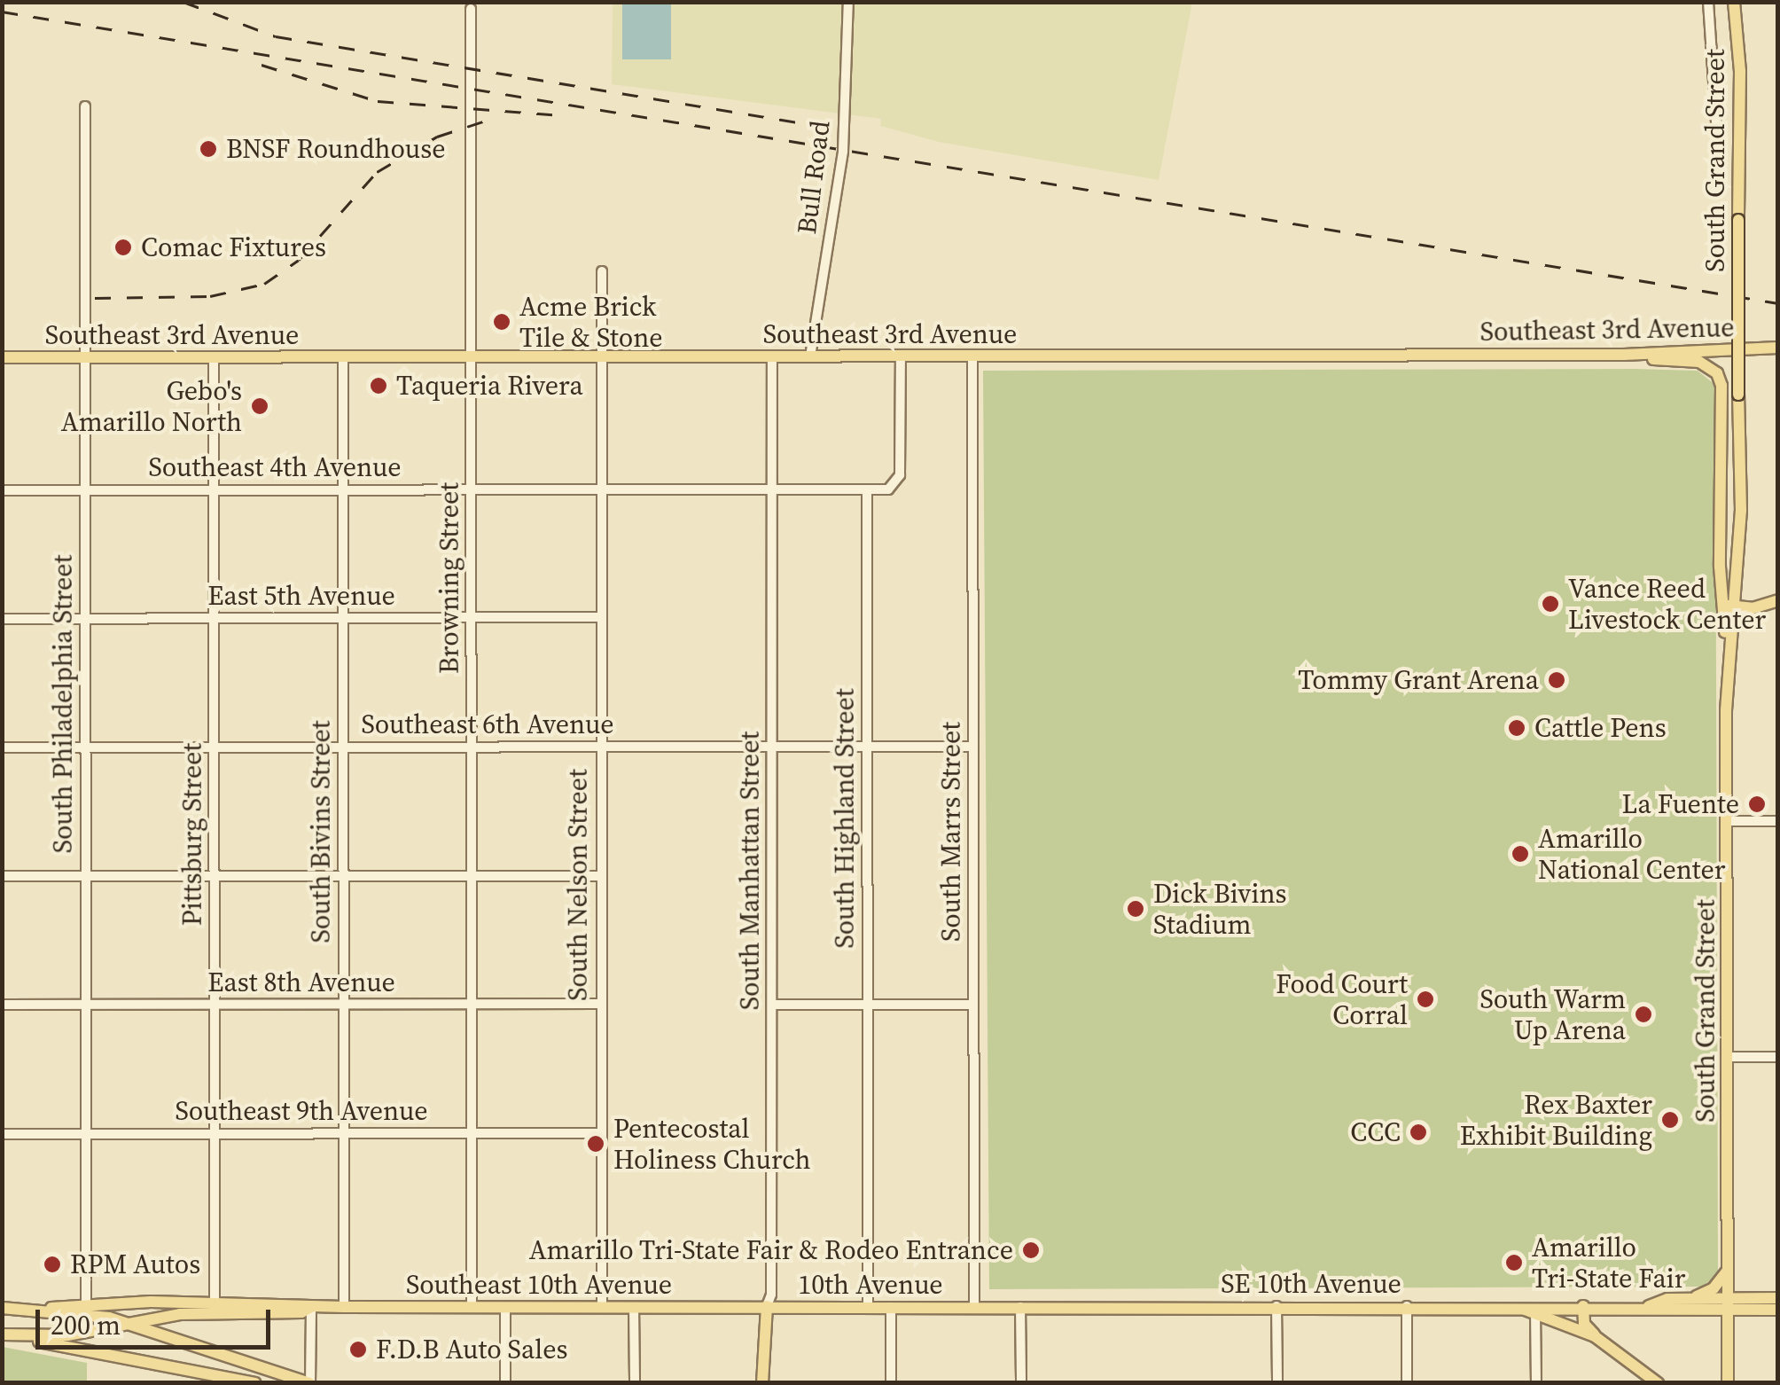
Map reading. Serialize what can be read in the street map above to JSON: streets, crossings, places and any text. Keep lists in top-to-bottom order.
{
  "streets": {
    "main road": [
      "South Grand Street",
      "Southeast 3rd Avenue",
      "South Manhattan Street",
      "SE 10th Avenue",
      "Southeast 10th Avenue",
      "10th Avenue"
    ],
    "street": [
      "Bull Road",
      "Southeast 4th Avenue",
      "Browning Street",
      "East 5th Avenue",
      "South Philadelphia Street",
      "Southeast 6th Avenue",
      "South Highland Street",
      "South Bivins Street",
      "South Marrs Street",
      "Pittsburg Street",
      "South Nelson Street",
      "East 8th Avenue",
      "Southeast 9th Avenue"
    ]
  },
  "crossings": [
    ["Bull Road", "Southeast 3rd Avenue"],
    ["Southeast 3rd Avenue", "Browning Street"],
    ["Southeast 3rd Avenue", "South Philadelphia Street"],
    ["Southeast 3rd Avenue", "South Bivins Street"],
    ["Southeast 3rd Avenue", "South Marrs Street"],
    ["Southeast 3rd Avenue", "Pittsburg Street"],
    ["Southeast 3rd Avenue", "South Manhattan Street"],
    ["Southeast 3rd Avenue", "South Nelson Street"],
    ["Southeast 4th Avenue", "Browning Street"],
    ["Southeast 4th Avenue", "South Philadelphia Street"],
    ["Southeast 4th Avenue", "South Highland Street"],
    ["Southeast 4th Avenue", "South Bivins Street"],
    ["Southeast 4th Avenue", "Pittsburg Street"],
    ["Southeast 4th Avenue", "South Manhattan Street"],
    ["Southeast 4th Avenue", "South Nelson Street"],
    ["Browning Street", "East 5th Avenue"],
    ["Browning Street", "Southeast 6th Avenue"],
    ["Browning Street", "East 8th Avenue"],
    ["Browning Street", "Southeast 9th Avenue"],
    ["Browning Street", "Southeast 10th Avenue"],
    ["East 5th Avenue", "South Philadelphia Street"],
    ["East 5th Avenue", "South Bivins Street"],
    ["East 5th Avenue", "Pittsburg Street"],
    ["East 5th Avenue", "South Nelson Street"],
    ["South Philadelphia Street", "Southeast 6th Avenue"],
    ["South Philadelphia Street", "East 8th Avenue"],
    ["South Philadelphia Street", "Southeast 9th Avenue"],
    ["Southeast 6th Avenue", "South Highland Street"],
    ["Southeast 6th Avenue", "South Bivins Street"],
    ["Southeast 6th Avenue", "South Marrs Street"],
    ["Southeast 6th Avenue", "Pittsburg Street"],
    ["Southeast 6th Avenue", "South Manhattan Street"],
    ["Southeast 6th Avenue", "South Nelson Street"],
    ["South Highland Street", "10th Avenue"],
    ["South Bivins Street", "East 8th Avenue"],
    ["South Bivins Street", "Southeast 9th Avenue"],
    ["South Bivins Street", "Southeast 10th Avenue"],
    ["South Marrs Street", "SE 10th Avenue"],
    ["South Marrs Street", "10th Avenue"],
    ["Pittsburg Street", "East 8th Avenue"],
    ["Pittsburg Street", "Southeast 9th Avenue"],
    ["South Manhattan Street", "Southeast 10th Avenue"],
    ["South Manhattan Street", "10th Avenue"],
    ["South Nelson Street", "East 8th Avenue"],
    ["South Nelson Street", "Southeast 9th Avenue"],
    ["South Nelson Street", "Southeast 10th Avenue"],
    ["SE 10th Avenue", "10th Avenue"],
    ["Southeast 10th Avenue", "10th Avenue"]
  ],
  "places": [
    "BNSF Roundhouse",
    "Comac Fixtures",
    "Acme Brick Tile & Stone",
    "Taqueria Rivera",
    "Gebo's Amarillo North",
    "Vance Reed Livestock Center",
    "Tommy Grant Arena",
    "Cattle Pens",
    "La Fuente",
    "Amarillo National Center",
    "Dick Bivins Stadium",
    "Food Court Corral",
    "South Warm Up Arena",
    "Rex Baxter Exhibit Building",
    "CCC",
    "Pentecostal Holiness Church",
    "Amarillo Tri-State Fair & Rodeo Entrance",
    "Amarillo Tri-State Fair",
    "RPM Autos",
    "F.D.B Auto Sales"
  ],
  "scale_bar": "200 m"
}
